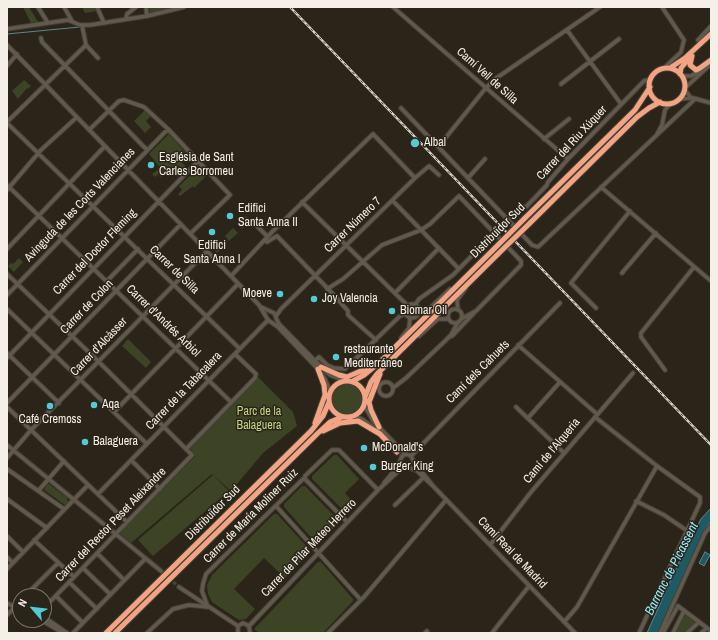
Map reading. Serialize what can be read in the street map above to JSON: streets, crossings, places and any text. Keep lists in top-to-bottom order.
{
  "streets": {
    "highway": ["Distribuïdor Sud"],
    "street": [
      "Camí Vell de Silla",
      "Carrer del Riu Xúquer",
      "Avinguda de les Corts Valencianes",
      "Carrer Número 7",
      "Carrer del Doctor Fleming",
      "Carrer de Silla",
      "Carrer de Colon",
      "Carrer d'Andrés Arbiol",
      "Carrer d'Alcàsser",
      "Camí dels Cahuets",
      "Carrer de la Tabacalera",
      "Camí de l'Alqueria",
      "Carrer de María Moliner Ruiz",
      "Carrer del Rector Peset Aleixandre",
      "Carrer de Pilar Mateo Herrero",
      "Camí Real de Madrid"
    ]
  },
  "crossings": [
    ["Camí Vell de Silla", "Carrer del Riu Xúquer"],
    ["Carrer del Riu Xúquer", "Distribuïdor Sud"],
    ["Avinguda de les Corts Valencianes", "Carrer de Silla"],
    ["Avinguda de les Corts Valencianes", "Carrer d'Andrés Arbiol"],
    ["Carrer Número 7", "Carrer de la Tabacalera"],
    ["Carrer del Doctor Fleming", "Carrer de Silla"],
    ["Carrer del Doctor Fleming", "Carrer d'Andrés Arbiol"],
    ["Carrer de Silla", "Carrer de Colon"],
    ["Carrer de Silla", "Carrer d'Alcàsser"],
    ["Carrer de Silla", "Carrer de la Tabacalera"],
    ["Carrer de Colon", "Carrer d'Andrés Arbiol"],
    ["Carrer d'Andrés Arbiol", "Carrer d'Alcàsser"],
    ["Carrer d'Andrés Arbiol", "Carrer de la Tabacalera"],
    ["Camí dels Cahuets", "Camí Real de Madrid"],
    ["Camí de l'Alqueria", "Camí Real de Madrid"],
    ["Carrer de María Moliner Ruiz", "Carrer de Pilar Mateo Herrero"]
  ],
  "water": ["Barranc de Picassent"],
  "parks": ["Parc de la Balaguera"],
  "places": [
    "Albal",
    "Església de Sant Carles Borromeu",
    "Edifici Santa Anna II",
    "Edifici Santa Anna I",
    "Moeve",
    "Joy Valencia",
    "Biomar Oil",
    "restaurante Mediterráneo",
    "Aqa",
    "Café Cremoss",
    "Balaguera",
    "McDonald's",
    "Burger King"
  ],
  "north": "top left"
}
